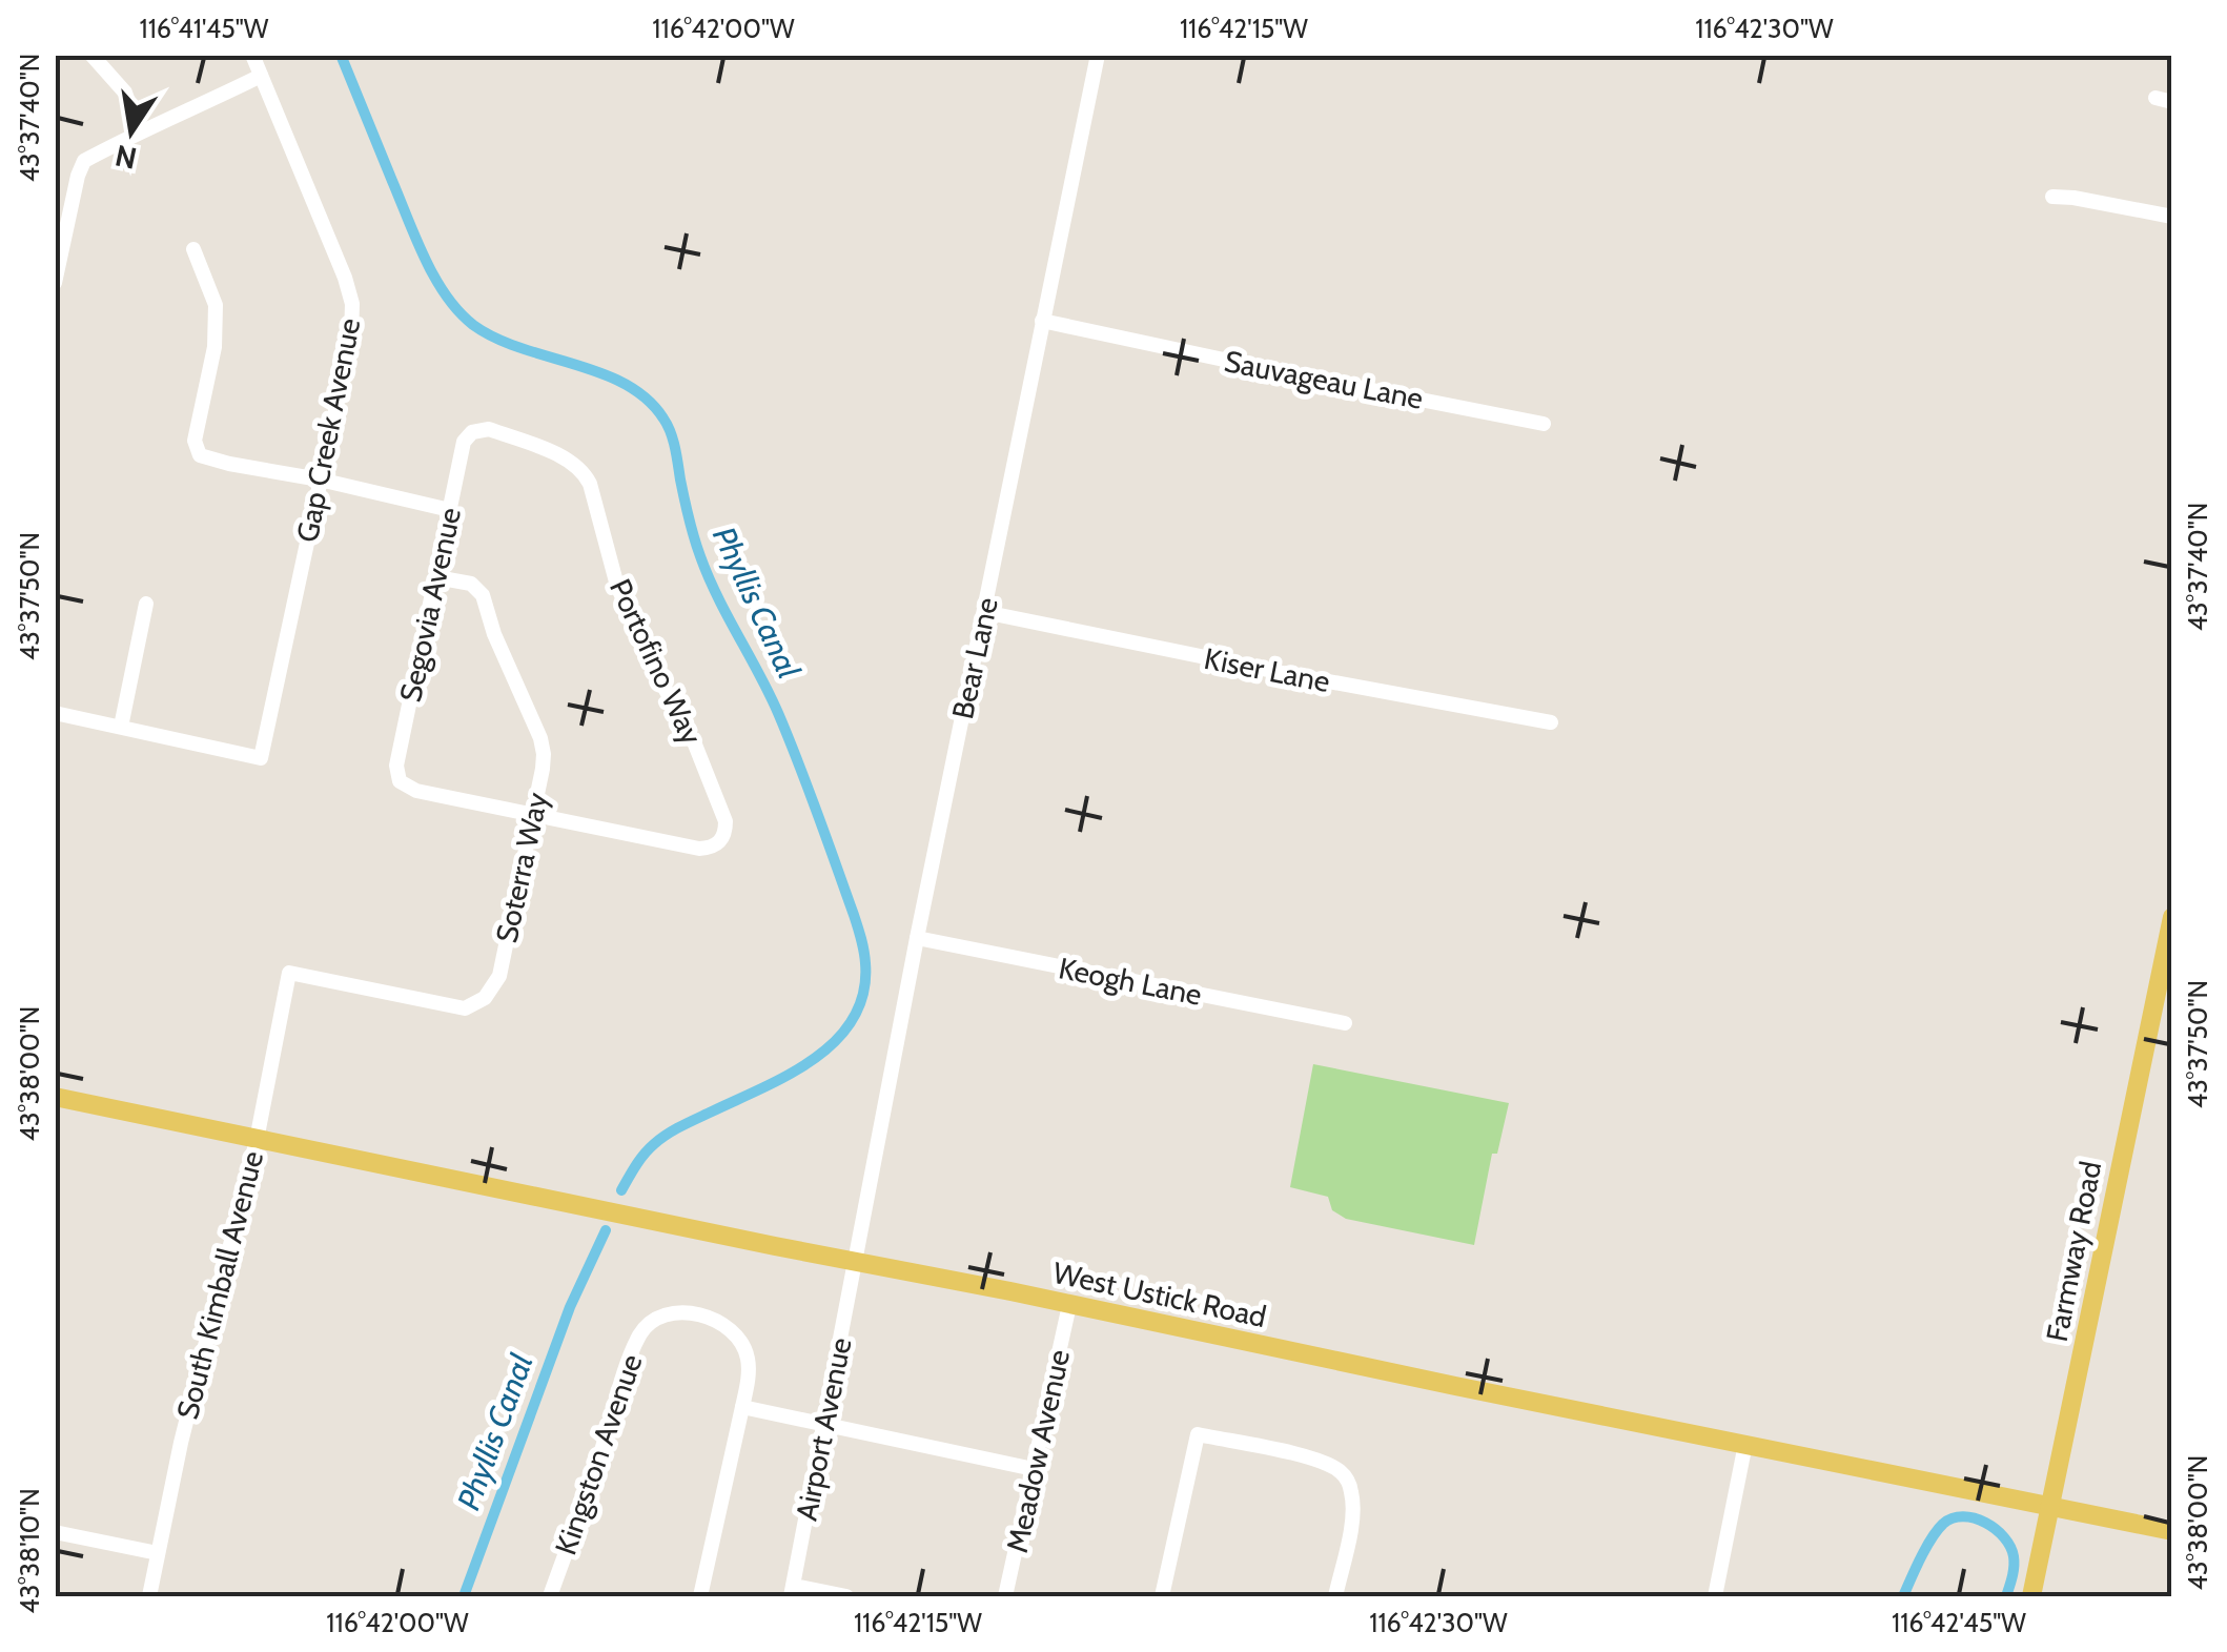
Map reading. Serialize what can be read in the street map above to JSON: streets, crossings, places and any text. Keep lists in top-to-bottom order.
{
  "streets": {
    "main road": ["Farmway Road", "West Ustick Road"],
    "street": [
      "Sauvageau Lane",
      "Gap Creek Avenue",
      "Segovia Avenue",
      "Bear Lane",
      "Portofino Way",
      "Kiser Lane",
      "Soterra Way",
      "Keogh Lane",
      "South Kimball Avenue",
      "Airport Avenue",
      "Meadow Avenue",
      "Kingston Avenue"
    ]
  },
  "crossings": [
    ["Sauvageau Lane", "Bear Lane"],
    ["Segovia Avenue", "Portofino Way"],
    ["Segovia Avenue", "Soterra Way"],
    ["Bear Lane", "Kiser Lane"],
    ["Bear Lane", "Keogh Lane"],
    ["Bear Lane", "West Ustick Road"],
    ["Bear Lane", "Airport Avenue"],
    ["Portofino Way", "Soterra Way"],
    ["Soterra Way", "South Kimball Avenue"],
    ["Farmway Road", "West Ustick Road"],
    ["South Kimball Avenue", "West Ustick Road"],
    ["West Ustick Road", "Airport Avenue"],
    ["West Ustick Road", "Meadow Avenue"]
  ],
  "water": ["Phyllis Canal"],
  "north": "bottom",
  "coordinates": [
    "116°41'45\"W",
    "116°42'00\"W",
    "116°42'15\"W",
    "116°42'30\"W",
    "43°37'40\"N",
    "43°37'50\"N",
    "43°38'00\"N",
    "43°38'10\"N",
    "116°42'45\"W"
  ]
}
